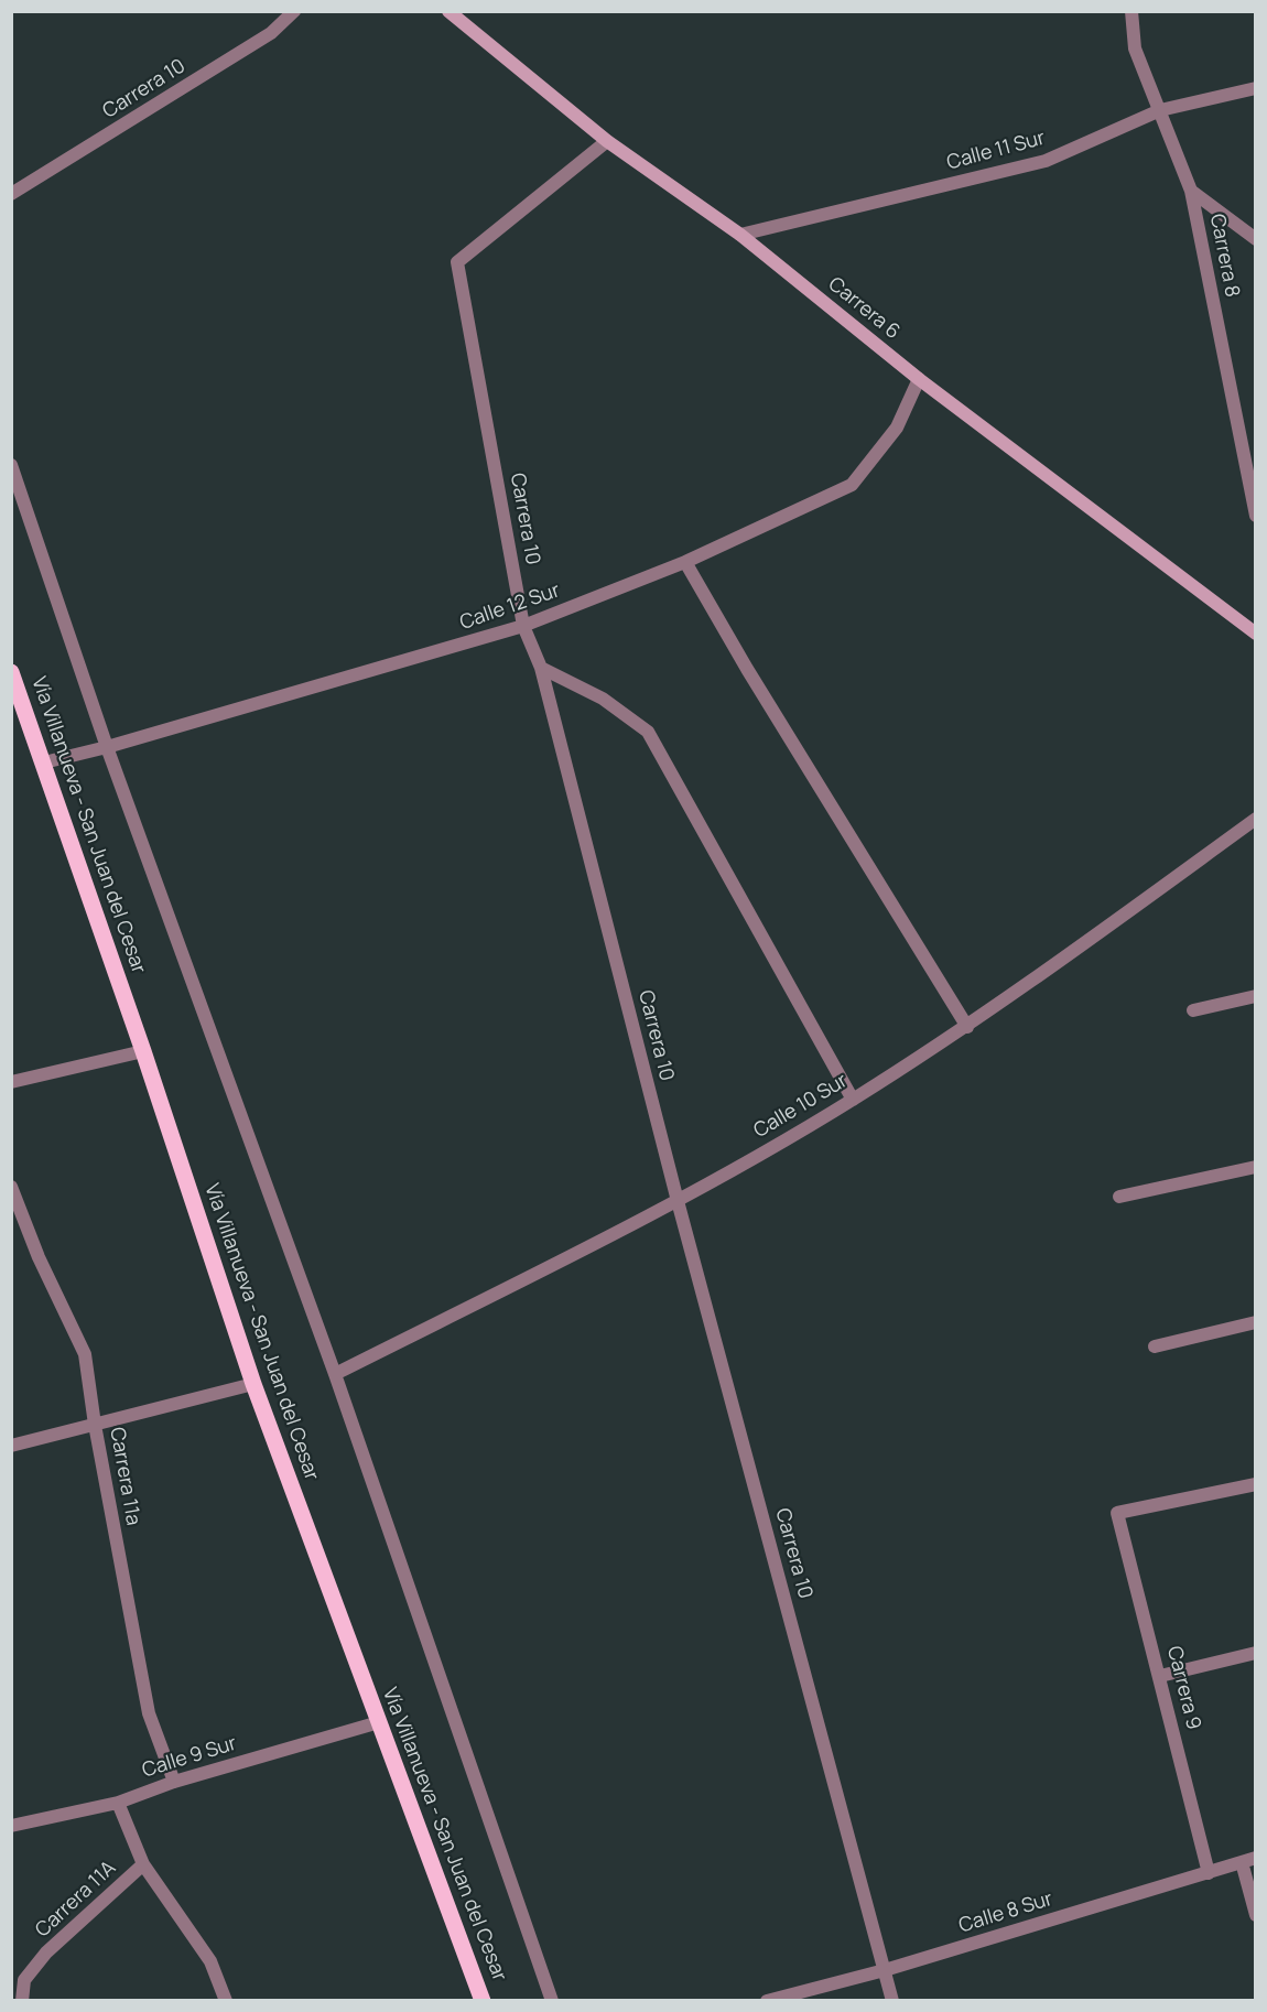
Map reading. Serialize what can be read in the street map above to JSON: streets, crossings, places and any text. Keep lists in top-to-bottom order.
{
  "streets": {
    "main road": ["Vía Villanueva - San Juan del Cesar"],
    "street": [
      "Carrera 10",
      "Calle 11 Sur",
      "Carrera 8",
      "Carrera 6",
      "Calle 12 Sur",
      "Calle 10 Sur",
      "Carrera 11a",
      "Carrera 9",
      "Calle 9 Sur",
      "Carrera 11A",
      "Calle 8 Sur"
    ]
  },
  "crossings": [
    ["Carrera 10", "Carrera 6"],
    ["Carrera 10", "Calle 12 Sur"],
    ["Carrera 10", "Calle 10 Sur"],
    ["Carrera 10", "Calle 8 Sur"],
    ["Calle 11 Sur", "Carrera 8"],
    ["Calle 11 Sur", "Carrera 6"],
    ["Carrera 6", "Calle 12 Sur"],
    ["Calle 12 Sur", "Vía Villanueva - San Juan del Cesar"],
    ["Vía Villanueva - San Juan del Cesar", "Calle 9 Sur"],
    ["Carrera 11a", "Calle 9 Sur"],
    ["Carrera 11a", "Carrera 11A"],
    ["Carrera 9", "Calle 8 Sur"]
  ]
}
